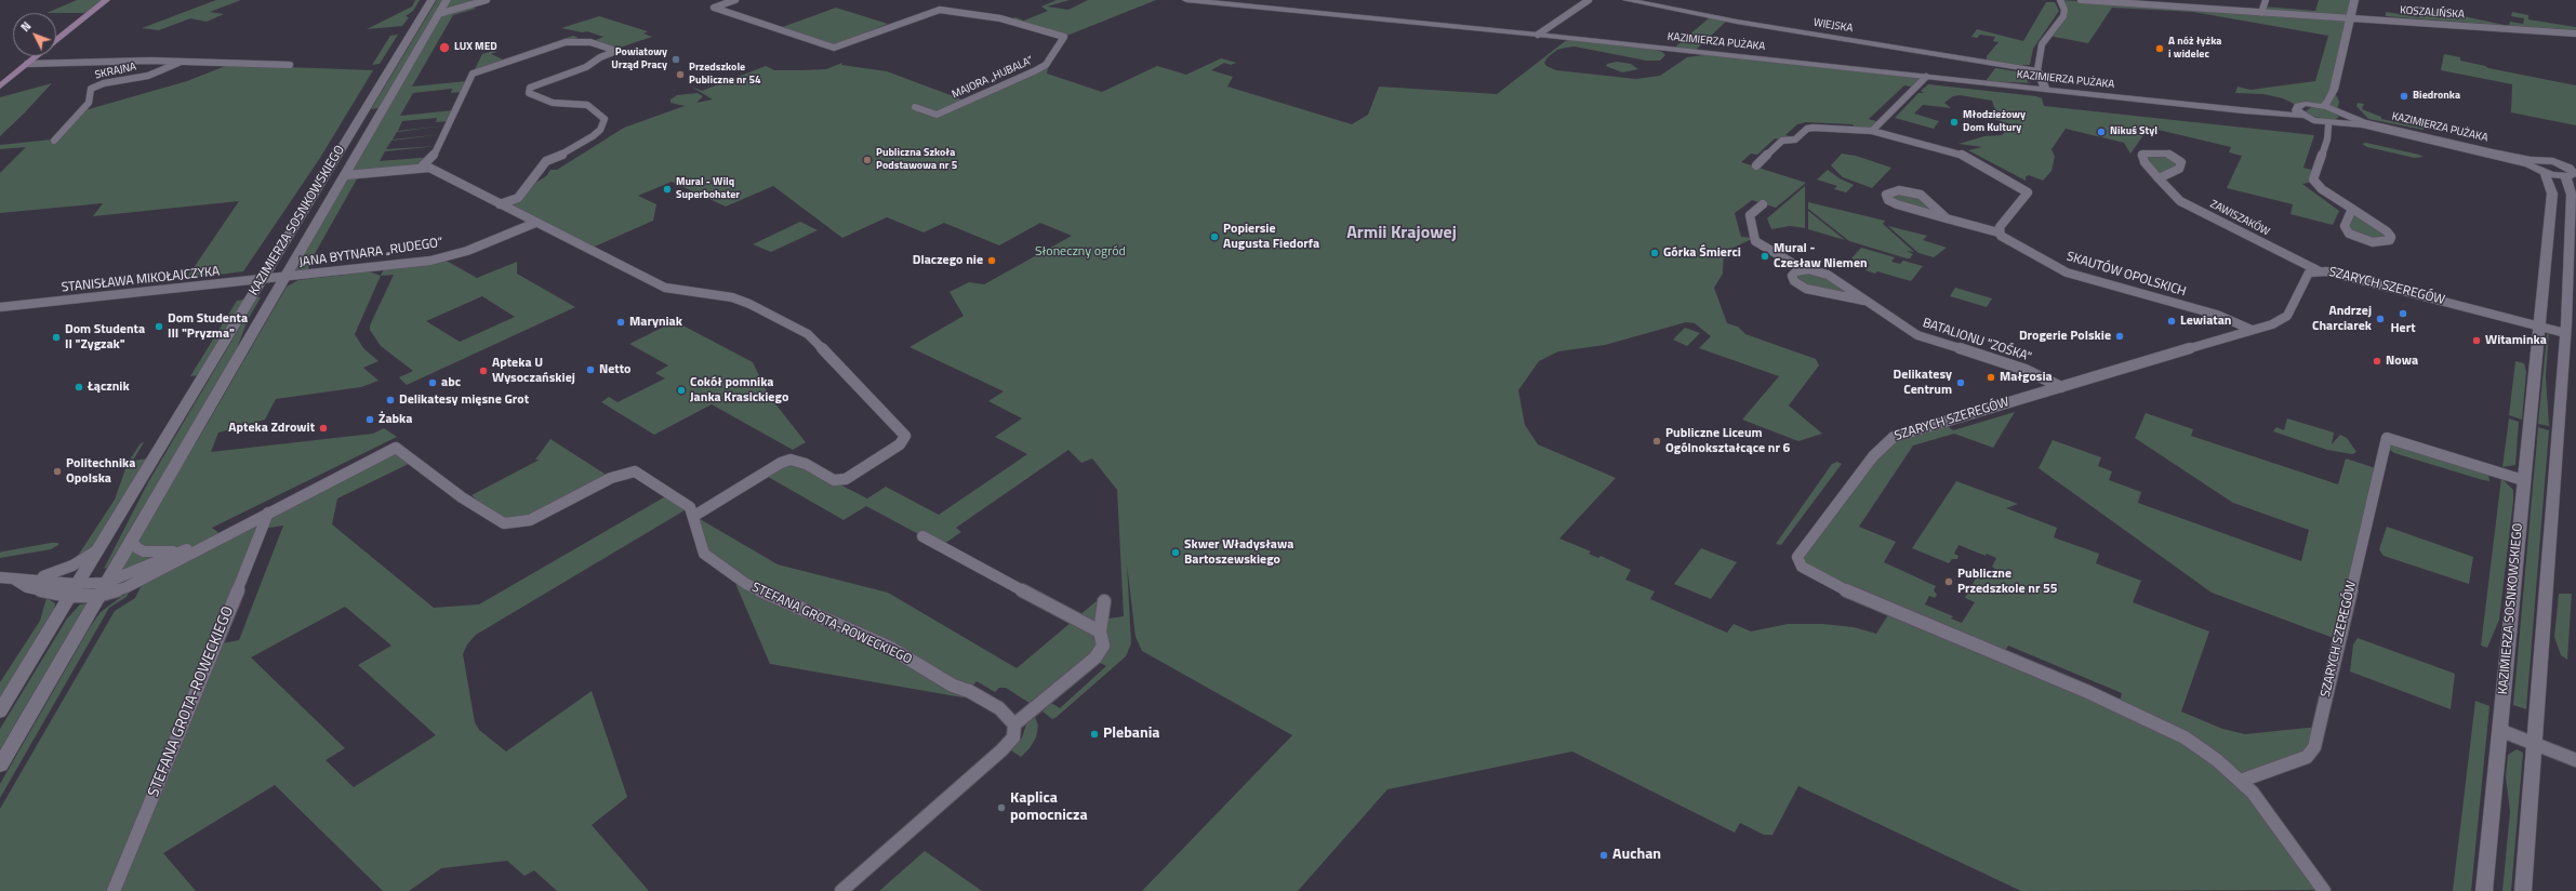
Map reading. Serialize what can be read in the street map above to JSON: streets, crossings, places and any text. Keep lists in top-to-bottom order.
{
  "streets": {
    "street": [
      "KOSZALIŃSKA",
      "WIEJSKA",
      "KAZIMIERZA PUŻAKA",
      "SKRAJNA",
      "MAJORA „HUBALA”",
      "ZAWISZAKÓW",
      "KAZIMIERZA SOSNKOWSKIEGO",
      "JANA BYTNARA „RUDEGO”",
      "SKAUTÓW OPOLSKICH",
      "STANISŁAWA MIKOŁAJCZYKA",
      "SZARYCH SZEREGÓW",
      "BATALIONU \"ZOŚKA\"",
      "STEFANA GROTA-ROWECKIEGO"
    ]
  },
  "crossings": [
    ["ZAWISZAKÓW", "SZARYCH SZEREGÓW"],
    ["KAZIMIERZA SOSNKOWSKIEGO", "JANA BYTNARA „RUDEGO”"],
    ["KAZIMIERZA SOSNKOWSKIEGO", "STANISŁAWA MIKOŁAJCZYKA"],
    ["KAZIMIERZA SOSNKOWSKIEGO", "SZARYCH SZEREGÓW"],
    ["JANA BYTNARA „RUDEGO”", "STANISŁAWA MIKOŁAJCZYKA"],
    ["SKAUTÓW OPOLSKICH", "SZARYCH SZEREGÓW"],
    ["SZARYCH SZEREGÓW", "BATALIONU \"ZOŚKA\""]
  ],
  "districts": ["Armii Krajowej"],
  "parks": ["Słoneczny ogród"],
  "places": [
    "LUX MED",
    "A nóż łyżka i widelec",
    "Powiatowy Urząd Pracy",
    "Przedszkole Publiczne nr 54",
    "Biedronka",
    "Młodzieżowy Dom Kultury",
    "Nikuś Styl",
    "Publiczna Szkoła Podstawowa nr 5",
    "Mural - Wilq Superbohater",
    "Popiersie Augusta Fiedorfa",
    "Górka Śmierci",
    "Mural - Czesław Niemen",
    "Dlaczego nie",
    "Hert",
    "Andrzej Charciarek",
    "Lewiatan",
    "Maryniak",
    "Dom Studenta III \"Pryzma\"",
    "Drogerie Polskie",
    "Dom Studenta II \"Zygzak\"",
    "Witaminka",
    "Nowa",
    "Netto",
    "Apteka U Wysoczańskiej",
    "Małgosia",
    "abc",
    "Delikatesy Centrum",
    "Łącznik",
    "Cokół pomnika Janka Krasickiego",
    "Delikatesy mięsne Grot",
    "Żabka",
    "Apteka Zdrowit",
    "Publiczne Liceum Ogólnokształcące nr 6",
    "Politechnika Opolska",
    "Skwer Władysława Bartoszewskiego",
    "Publiczne Przedszkole nr 55",
    "Plebania",
    "Kaplica pomocnicza",
    "Auchan"
  ],
  "north": "top left"
}
